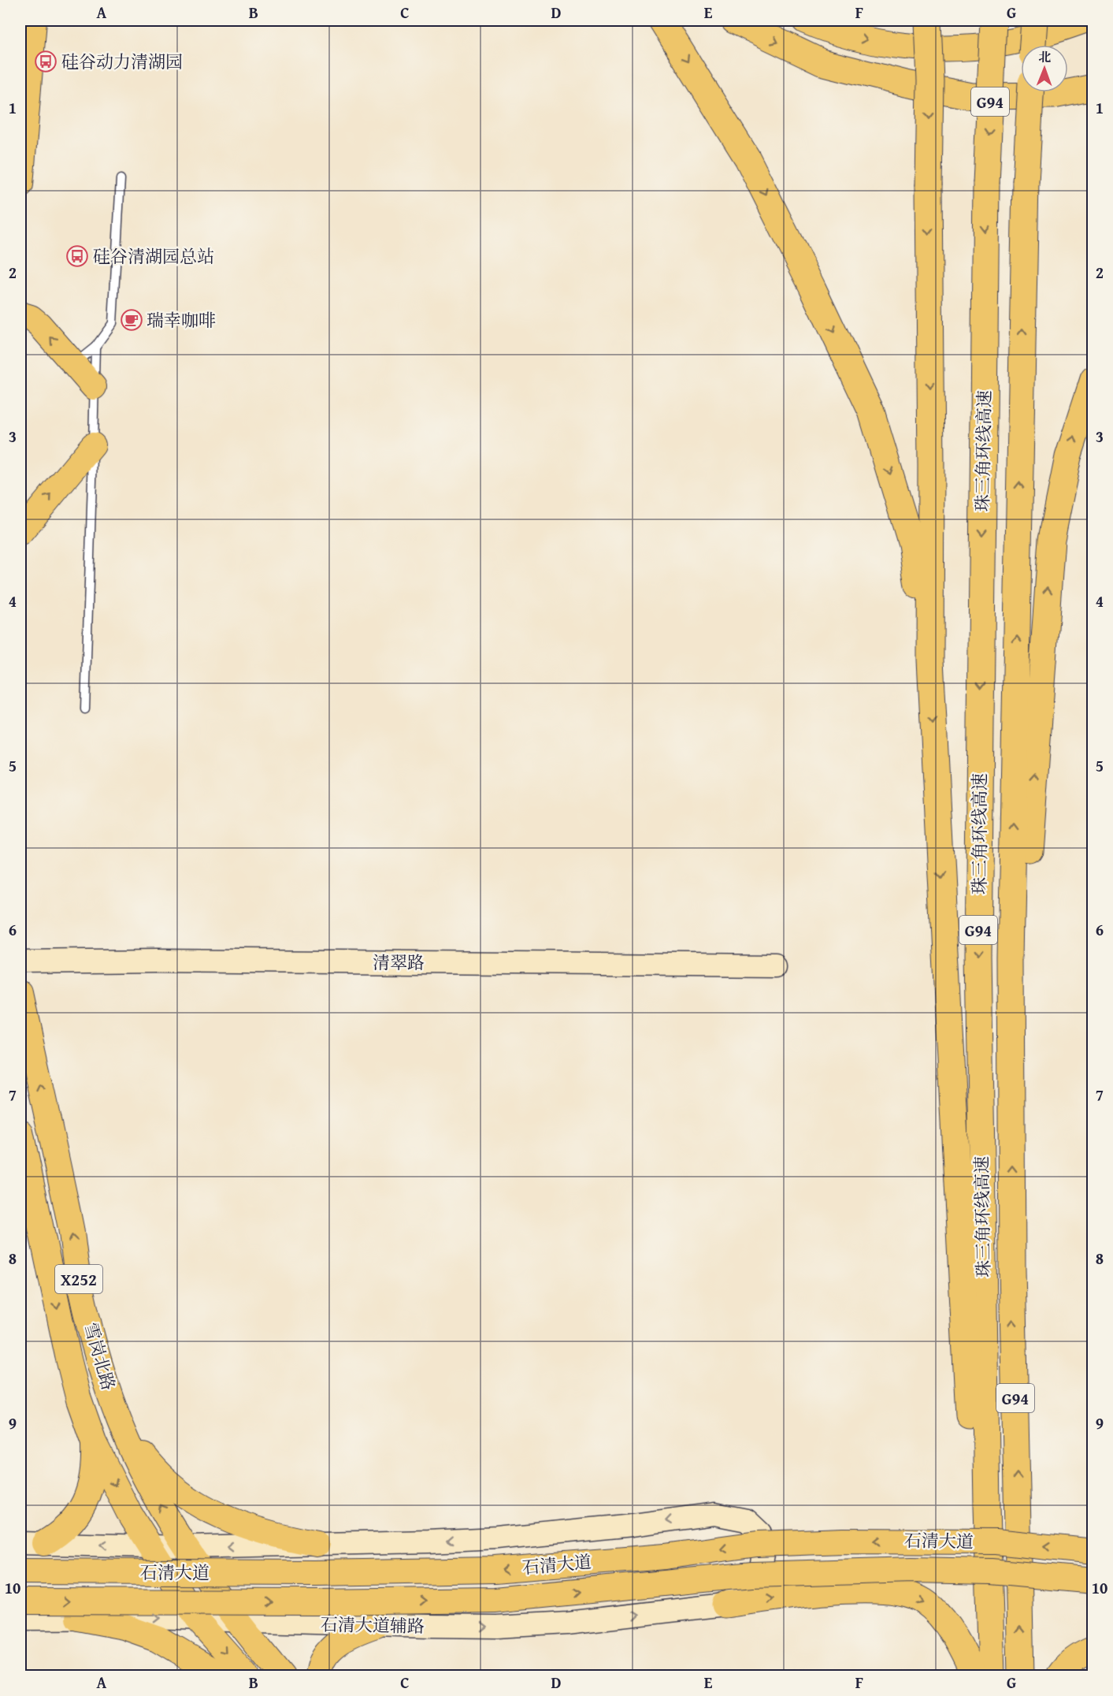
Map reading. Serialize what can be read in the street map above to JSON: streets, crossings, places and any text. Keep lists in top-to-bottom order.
{
  "streets": {
    "highway": ["G94", "珠三角环线高速"],
    "main road": [
      "清翠路",
      "X252",
      "雪岗北路",
      "石清大道",
      "石清大道辅路"
    ]
  },
  "crossings": [
    ["雪岗北路", "石清大道辅路"]
  ],
  "one_way": ["石清大道辅路"],
  "places": {
    "bus stop": ["硅谷动力清湖园", "硅谷清湖园总站"],
    "cafe": ["瑞幸咖啡"]
  },
  "north": "top",
  "grid": {
    "columns": [
      "A",
      "B",
      "C",
      "D",
      "E",
      "F",
      "G"
    ],
    "rows": [
      "1",
      "2",
      "3",
      "4",
      "5",
      "6",
      "7",
      "8",
      "9",
      "10"
    ]
  }
}
